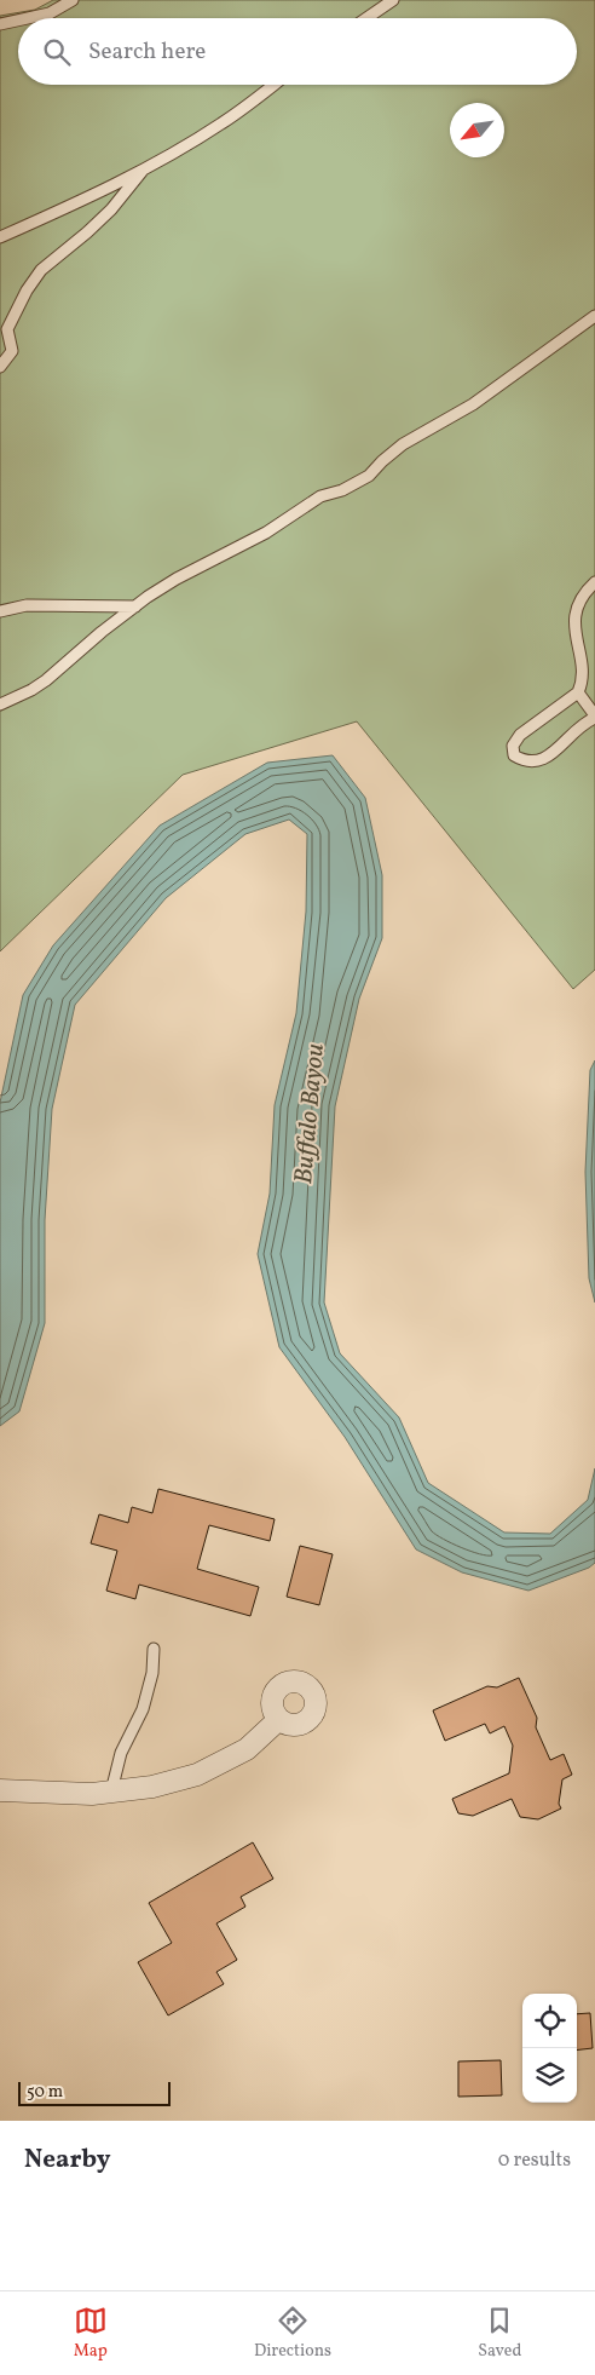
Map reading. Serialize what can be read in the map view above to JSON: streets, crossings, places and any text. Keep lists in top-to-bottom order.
{
  "water": ["Buffalo Bayou"],
  "scale_bar": "50 m",
  "north": "bottom left",
  "page": {
    "search": "Search here",
    "scale": "50 m",
    "heading": ["Nearby", "0 results"],
    "nav": ["Map", "Directions", "Saved"]
  }
}
